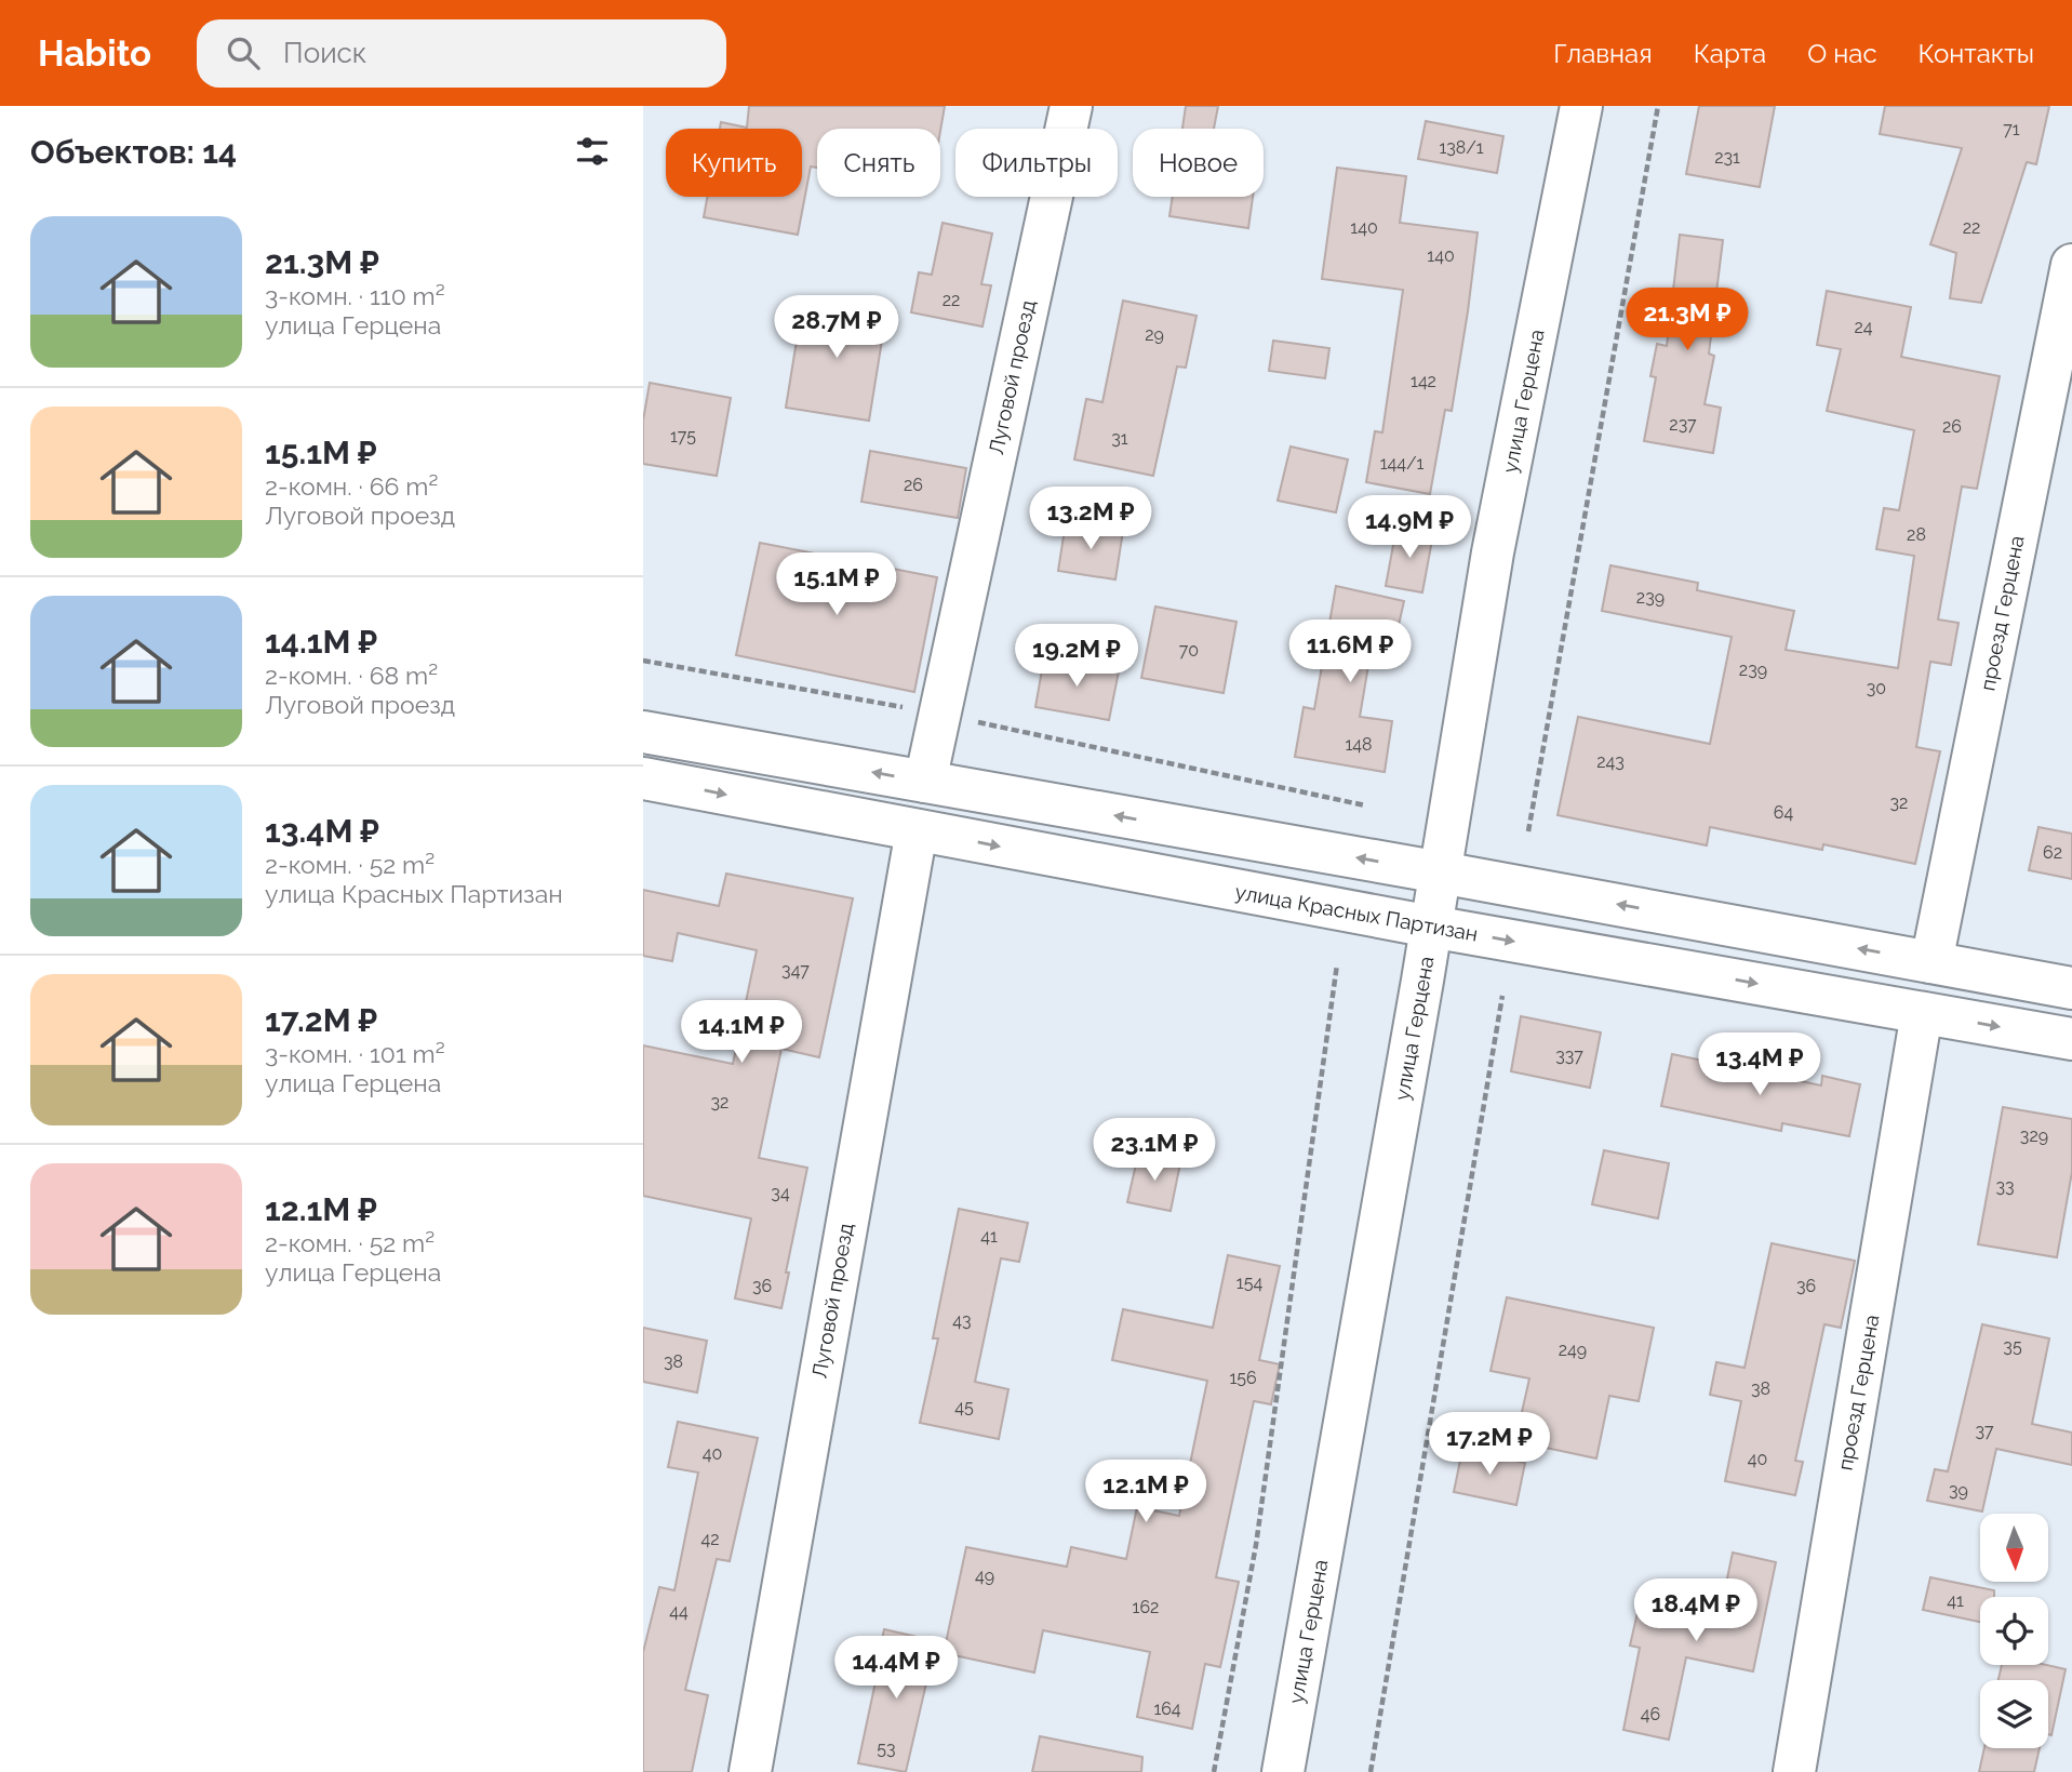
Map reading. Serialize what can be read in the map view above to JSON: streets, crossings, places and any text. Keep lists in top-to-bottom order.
{
  "streets": {
    "main road": [
      "Луговой проезд",
      "улица Герцена",
      "проезд Герцена",
      "улица Красных Партизан"
    ]
  },
  "crossings": [
    ["Луговой проезд", "улица Красных Партизан"],
    ["улица Герцена", "улица Красных Партизан"],
    ["проезд Герцена", "улица Красных Партизан"]
  ],
  "house_numbers": [
    "71",
    "138/1",
    "231",
    "140",
    "22",
    "140",
    "22",
    "24",
    "29",
    "142",
    "237",
    "26",
    "175",
    "31",
    "144/1",
    "26",
    "28",
    "239",
    "70",
    "239",
    "30",
    "148",
    "243",
    "32",
    "64",
    "62",
    "347",
    "337",
    "32",
    "329",
    "33",
    "34",
    "41",
    "154",
    "36",
    "36",
    "43",
    "35",
    "249",
    "38",
    "156",
    "38",
    "45",
    "37",
    "40",
    "40",
    "39",
    "42",
    "49",
    "41",
    "162",
    "44",
    "164",
    "46",
    "53"
  ],
  "north": "bottom",
  "page": {
    "header": "Habito",
    "search": "Поиск",
    "nav": [
      "Главная",
      "Карта",
      "О нас",
      "Контакты"
    ],
    "heading": "Объектов: 14",
    "chip": [
      "Купить",
      "Снять",
      "Фильтры",
      "Новое"
    ],
    "list": [
      {
        "name": "21.3M ₽",
        "note": "3-комн. · 110 m² · улица Герцена"
      },
      {
        "name": "15.1M ₽",
        "note": "2-комн. · 66 m² · Луговой проезд"
      },
      {
        "name": "14.1M ₽",
        "note": "2-комн. · 68 m² · Луговой проезд"
      },
      {
        "name": "13.4M ₽",
        "note": "2-комн. · 52 m² · улица Красных Партизан"
      },
      {
        "name": "17.2M ₽",
        "note": "3-комн. · 101 m² · улица Герцена"
      },
      {
        "name": "12.1M ₽",
        "note": "2-комн. · 52 m² · улица Герцена"
      }
    ],
    "price": [
      "21.3M ₽",
      "28.7M ₽",
      "13.2M ₽",
      "14.9M ₽",
      "15.1M ₽",
      "11.6M ₽",
      "19.2M ₽",
      "14.1M ₽",
      "13.4M ₽",
      "23.1M ₽",
      "17.2M ₽",
      "12.1M ₽",
      "18.4M ₽",
      "14.4M ₽"
    ]
  }
}
